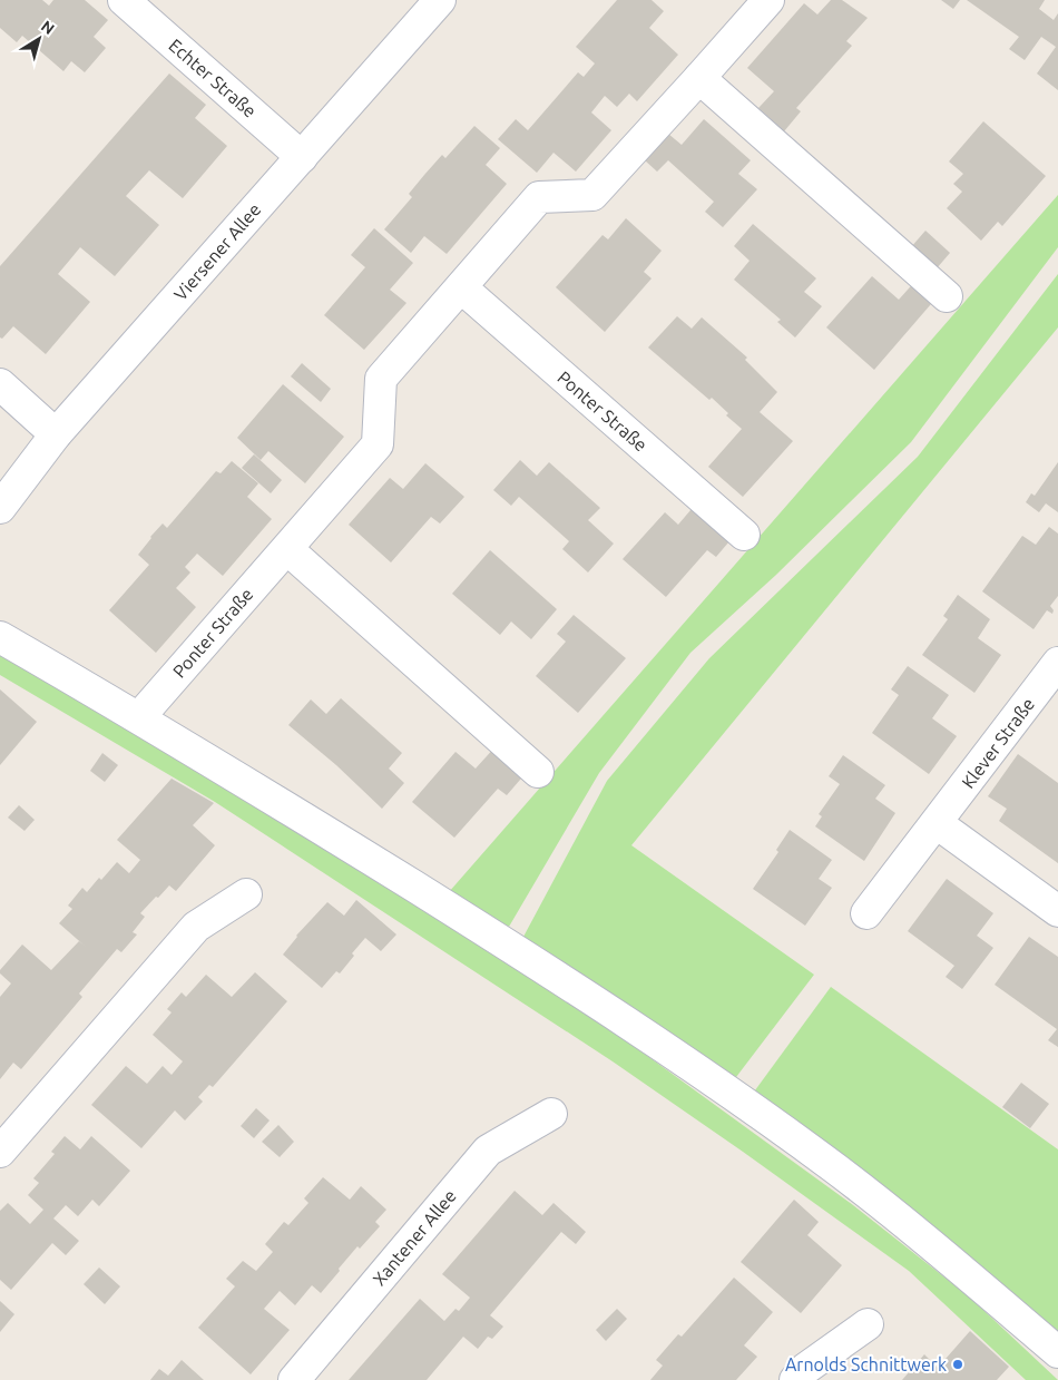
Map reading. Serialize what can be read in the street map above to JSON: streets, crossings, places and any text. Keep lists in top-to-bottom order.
{
  "streets": {
    "street": [
      "Echter Straße",
      "Viersener Allee",
      "Ponter Straße",
      "Klever Straße",
      "Xantener Allee"
    ]
  },
  "crossings": [
    ["Echter Straße", "Viersener Allee"]
  ],
  "places": ["Arnolds Schnittwerk"],
  "north": "top right"
}
